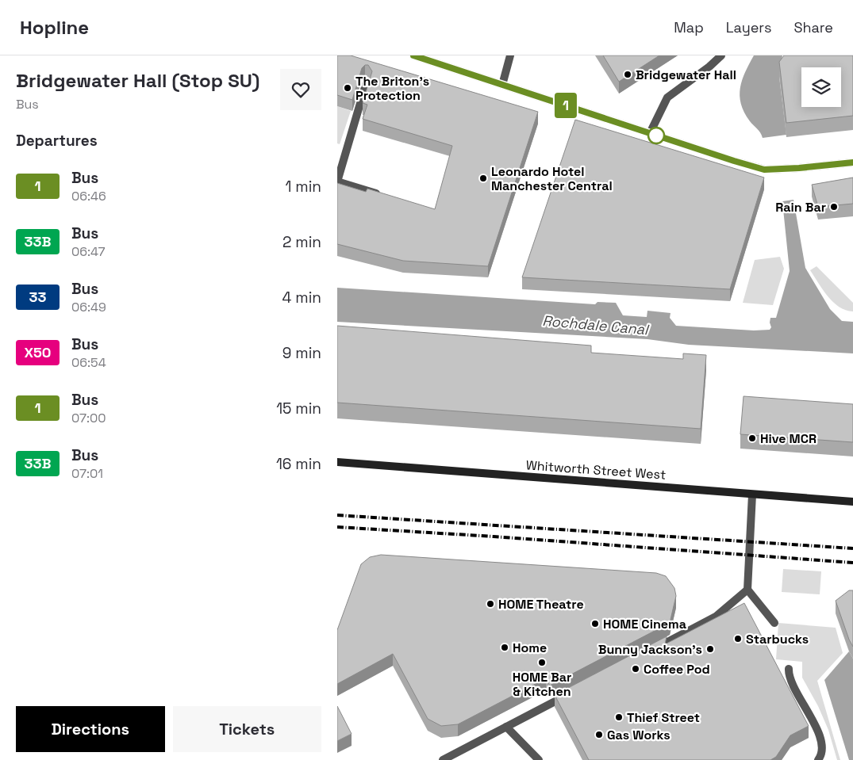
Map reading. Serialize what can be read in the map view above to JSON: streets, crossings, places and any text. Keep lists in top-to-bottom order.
{
  "streets": {
    "main road": ["Whitworth Street West"]
  },
  "water": ["Rochdale Canal"],
  "places": [
    "Bridgewater Hall",
    "The Briton's Protection",
    "Leonardo Hotel Manchester Central",
    "Rain Bar",
    "Hive MCR",
    "HOME Theatre",
    "HOME Cinema",
    "Starbucks",
    "Home",
    "Bunny Jackson's",
    "HOME Bar & Kitchen",
    "Coffee Pod",
    "Thief Street",
    "Gas Works"
  ],
  "lines": ["bus line 1"],
  "page": {
    "header": "Hopline",
    "nav": ["Map", "Layers", "Share"],
    "heading": [
      ["Bridgewater Hall (Stop SU)", "Bus"],
      "Departures"
    ],
    "on_map": "1",
    "list": [
      {
        "mark": "1",
        "name": "Bus",
        "note": "06:46",
        "value": "1 min"
      },
      {
        "mark": "33B",
        "name": "Bus",
        "note": "06:47",
        "value": "2 min"
      },
      {
        "mark": "33",
        "name": "Bus",
        "note": "06:49",
        "value": "4 min"
      },
      {
        "mark": "X50",
        "name": "Bus",
        "note": "06:54",
        "value": "9 min"
      },
      {
        "mark": "1",
        "name": "Bus",
        "note": "07:00",
        "value": "15 min"
      },
      {
        "mark": "33B",
        "name": "Bus",
        "note": "07:01",
        "value": "16 min"
      }
    ],
    "buttons": ["Directions", "Tickets"]
  }
}
